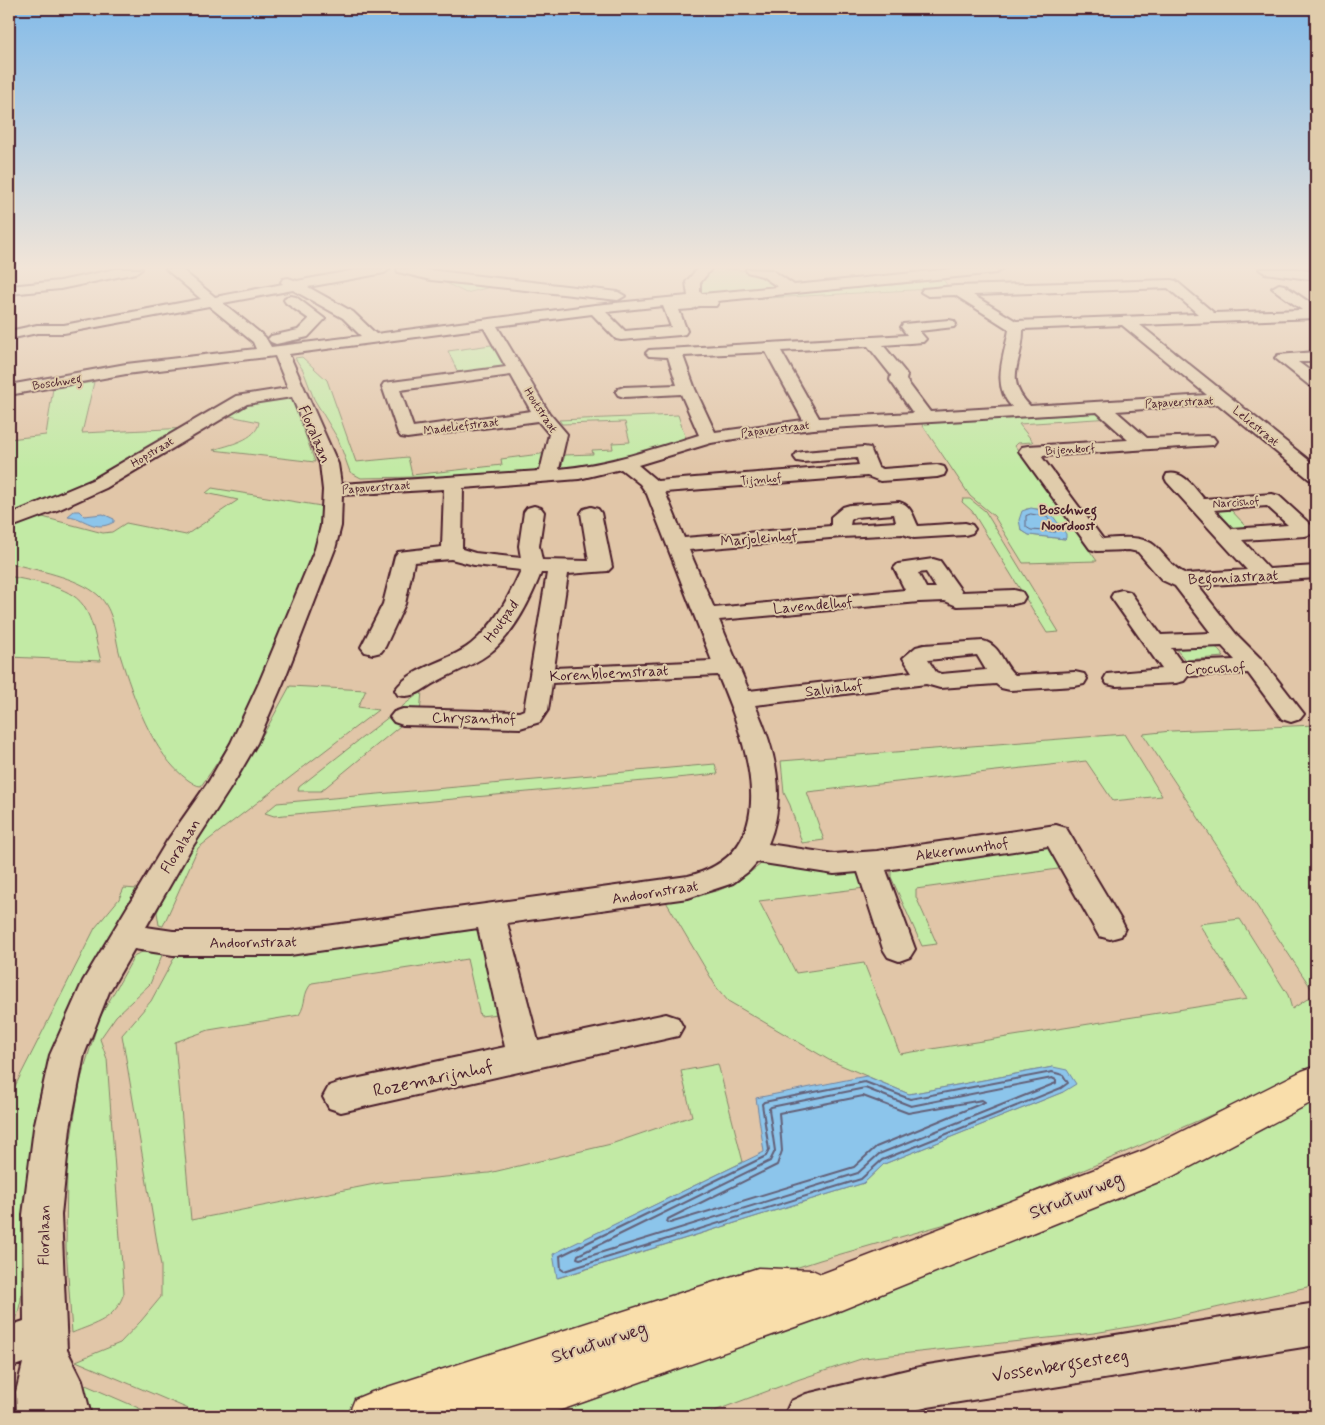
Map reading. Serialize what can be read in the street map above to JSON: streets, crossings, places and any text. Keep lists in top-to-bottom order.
{
  "streets": {
    "main road": ["Structuurweg"],
    "street": [
      "Boschweg",
      "Papaverstraat",
      "Houtstraat",
      "Madeliefstraat",
      "Leliestraat",
      "Floralaan",
      "Bijenkorf",
      "Hopstraat",
      "Tijmhof",
      "Narcishof",
      "Marjoleinhof",
      "Begoniastraat",
      "Lavendelhof",
      "Houtpad",
      "Crocushof",
      "Korenbloemstraat",
      "Salviahof",
      "Chrysanthof",
      "Akkermunthof",
      "Andoornstraat",
      "Rozemarijnhof",
      "Vossenbergsesteeg"
    ]
  },
  "crossings": [
    ["Boschweg", "Floralaan"],
    ["Papaverstraat", "Houtstraat"],
    ["Papaverstraat", "Leliestraat"],
    ["Papaverstraat", "Floralaan"],
    ["Papaverstraat", "Andoornstraat"],
    ["Houtstraat", "Madeliefstraat"],
    ["Floralaan", "Hopstraat"],
    ["Floralaan", "Andoornstraat"],
    ["Bijenkorf", "Begoniastraat"],
    ["Tijmhof", "Andoornstraat"],
    ["Narcishof", "Begoniastraat"],
    ["Marjoleinhof", "Andoornstraat"],
    ["Begoniastraat", "Crocushof"],
    ["Lavendelhof", "Andoornstraat"],
    ["Korenbloemstraat", "Chrysanthof"],
    ["Korenbloemstraat", "Andoornstraat"],
    ["Salviahof", "Andoornstraat"],
    ["Akkermunthof", "Andoornstraat"]
  ],
  "districts": ["Boschweg Noordoost"]
}
